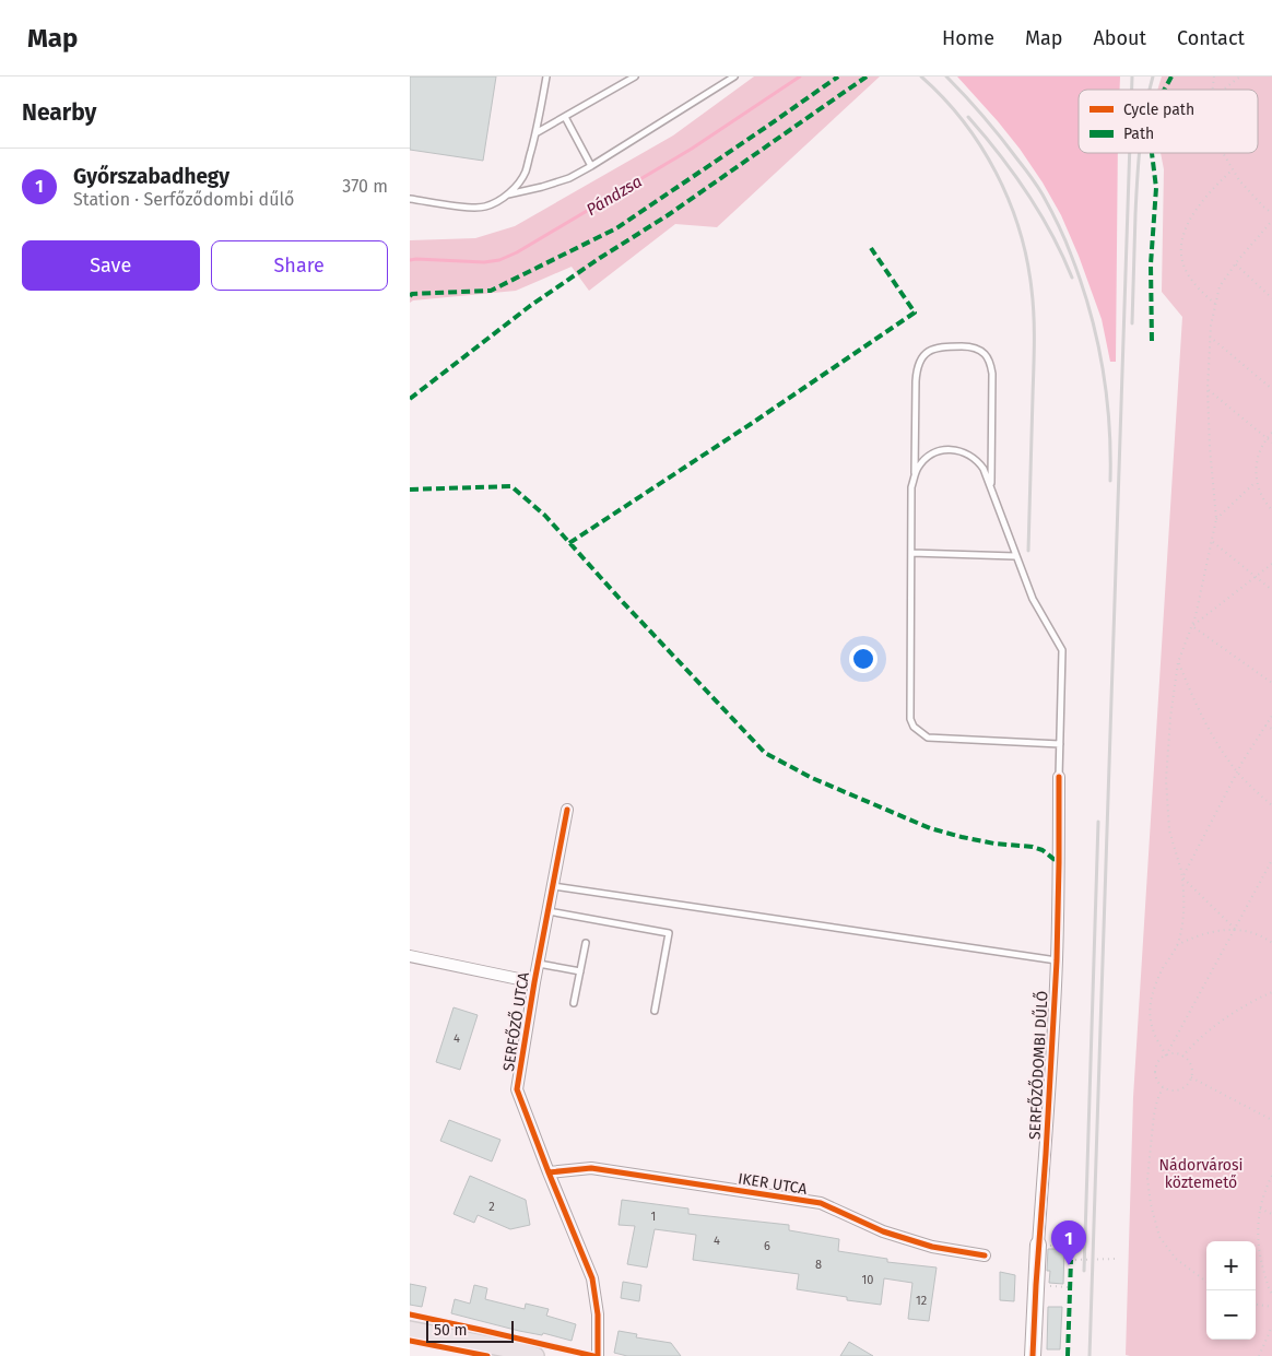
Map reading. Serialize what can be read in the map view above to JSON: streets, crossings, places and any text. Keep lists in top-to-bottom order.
{
  "streets": {
    "street": ["SERFŐZŐ UTCA", "SERFŐZŐDOMBI DŰLŐ", "IKER UTCA"]
  },
  "crossings": [
    ["SERFŐZŐ UTCA", "IKER UTCA"]
  ],
  "water": ["Pándzsa"],
  "parks": ["Nádorvárosi köztemető"],
  "house_numbers": [
    "4",
    "2",
    "1",
    "4",
    "6",
    "8",
    "10",
    "12"
  ],
  "legend": ["Cycle path", "Path"],
  "scale_bar": "50 m",
  "page": {
    "header": "Map",
    "nav": [
      "Home",
      "Map",
      "About",
      "Contact"
    ],
    "heading": "Nearby",
    "list": [
      {
        "mark": "1",
        "name": "Győrszabadhegy",
        "note": "Station · Serfőződombi dűlő",
        "value": "370 m"
      }
    ],
    "buttons": ["Save", "Share"],
    "pins": "1",
    "map_buttons": ["+", "−"],
    "scale": "50 m"
  }
}
